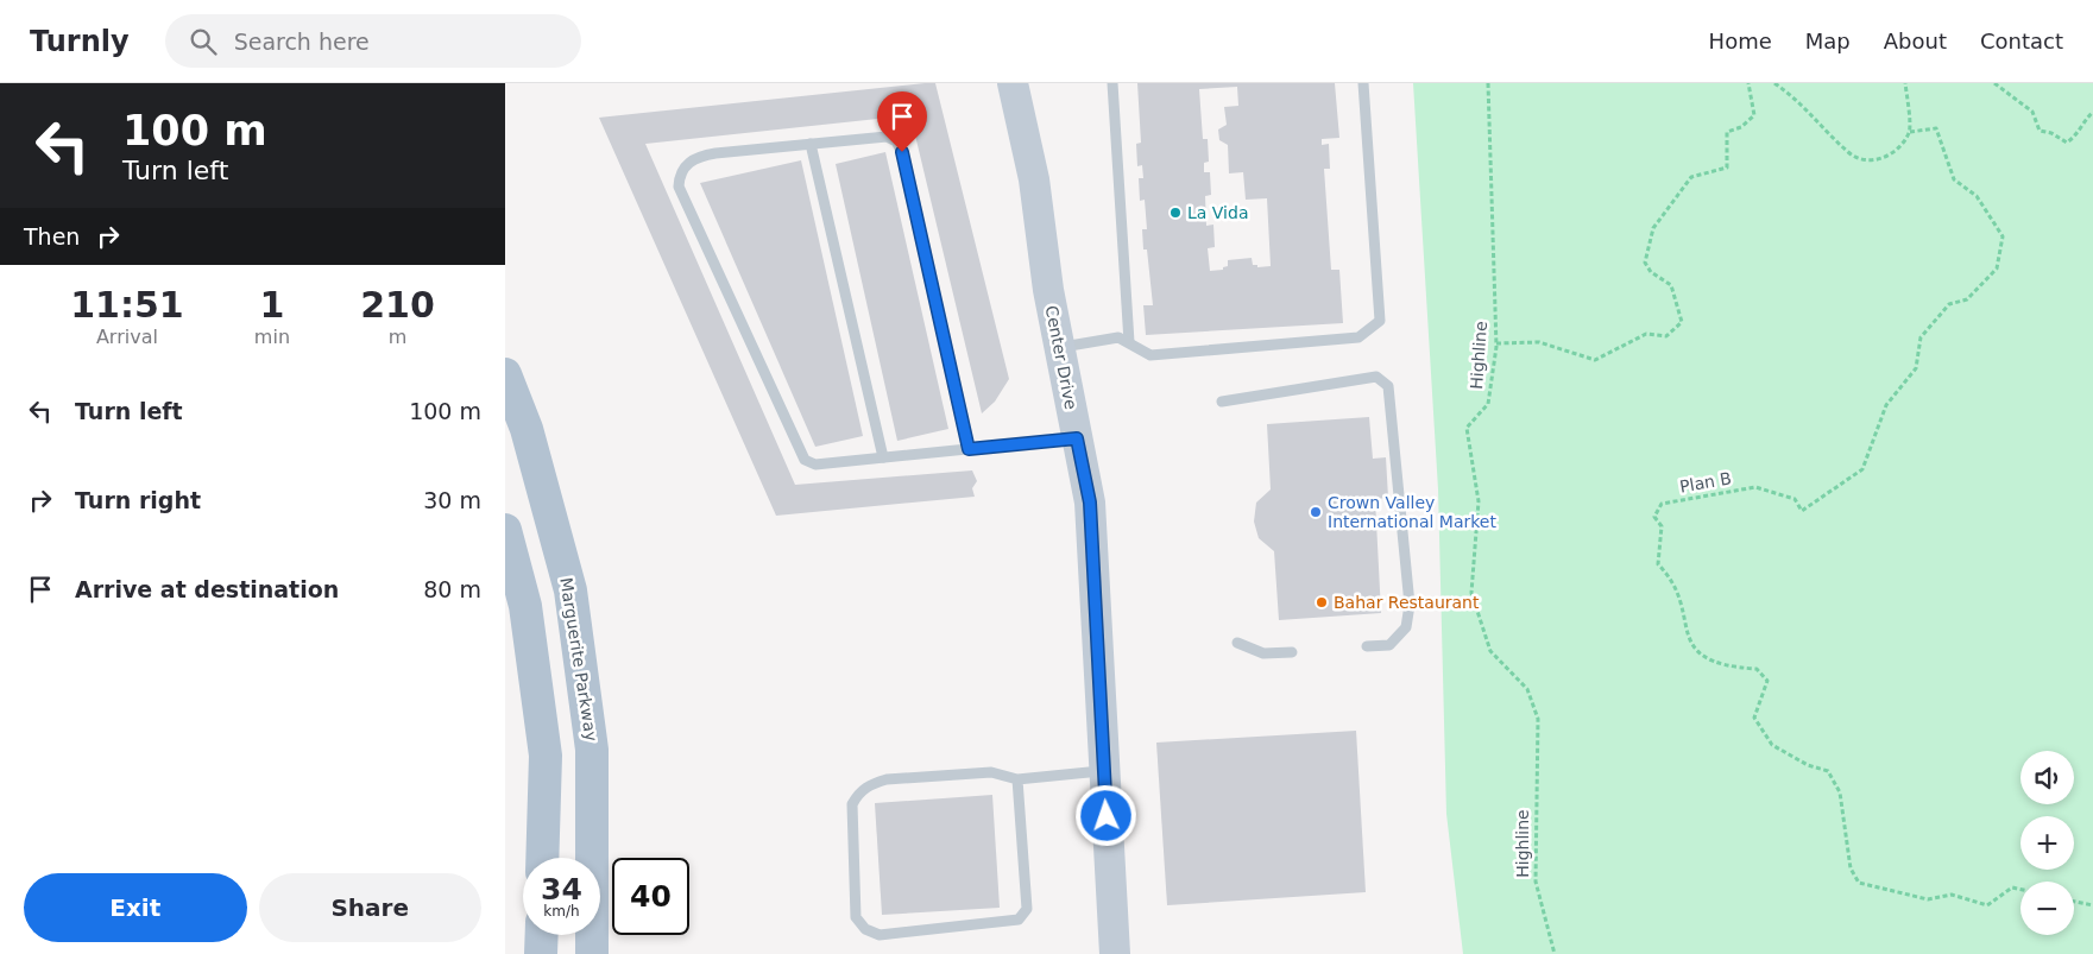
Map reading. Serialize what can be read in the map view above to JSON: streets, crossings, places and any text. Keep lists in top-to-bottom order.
{
  "streets": {
    "main road": ["Marguerite Parkway"],
    "street": ["Center Drive"],
    "path": ["Highline", "Plan B"]
  },
  "places": ["La Vida", "Crown Valley International Market", "Bahar Restaurant"],
  "page": {
    "header": "Turnly",
    "search": "Search here",
    "nav": [
      "Home",
      "Map",
      "About",
      "Contact"
    ],
    "turn": ["100 m", "Turn left"],
    "then": "Then",
    "eta": [
      "11:51",
      "Arrival",
      "1",
      "min",
      "210",
      "m"
    ],
    "list": [
      {
        "name": "Turn left",
        "value": "100 m"
      },
      {
        "name": "Turn right",
        "value": "30 m"
      },
      {
        "name": "Arrive at destination",
        "value": "80 m"
      }
    ],
    "map_buttons": ["+", "−"],
    "speed": "34 km/h",
    "limit": "40",
    "buttons": ["Exit", "Share"]
  }
}
